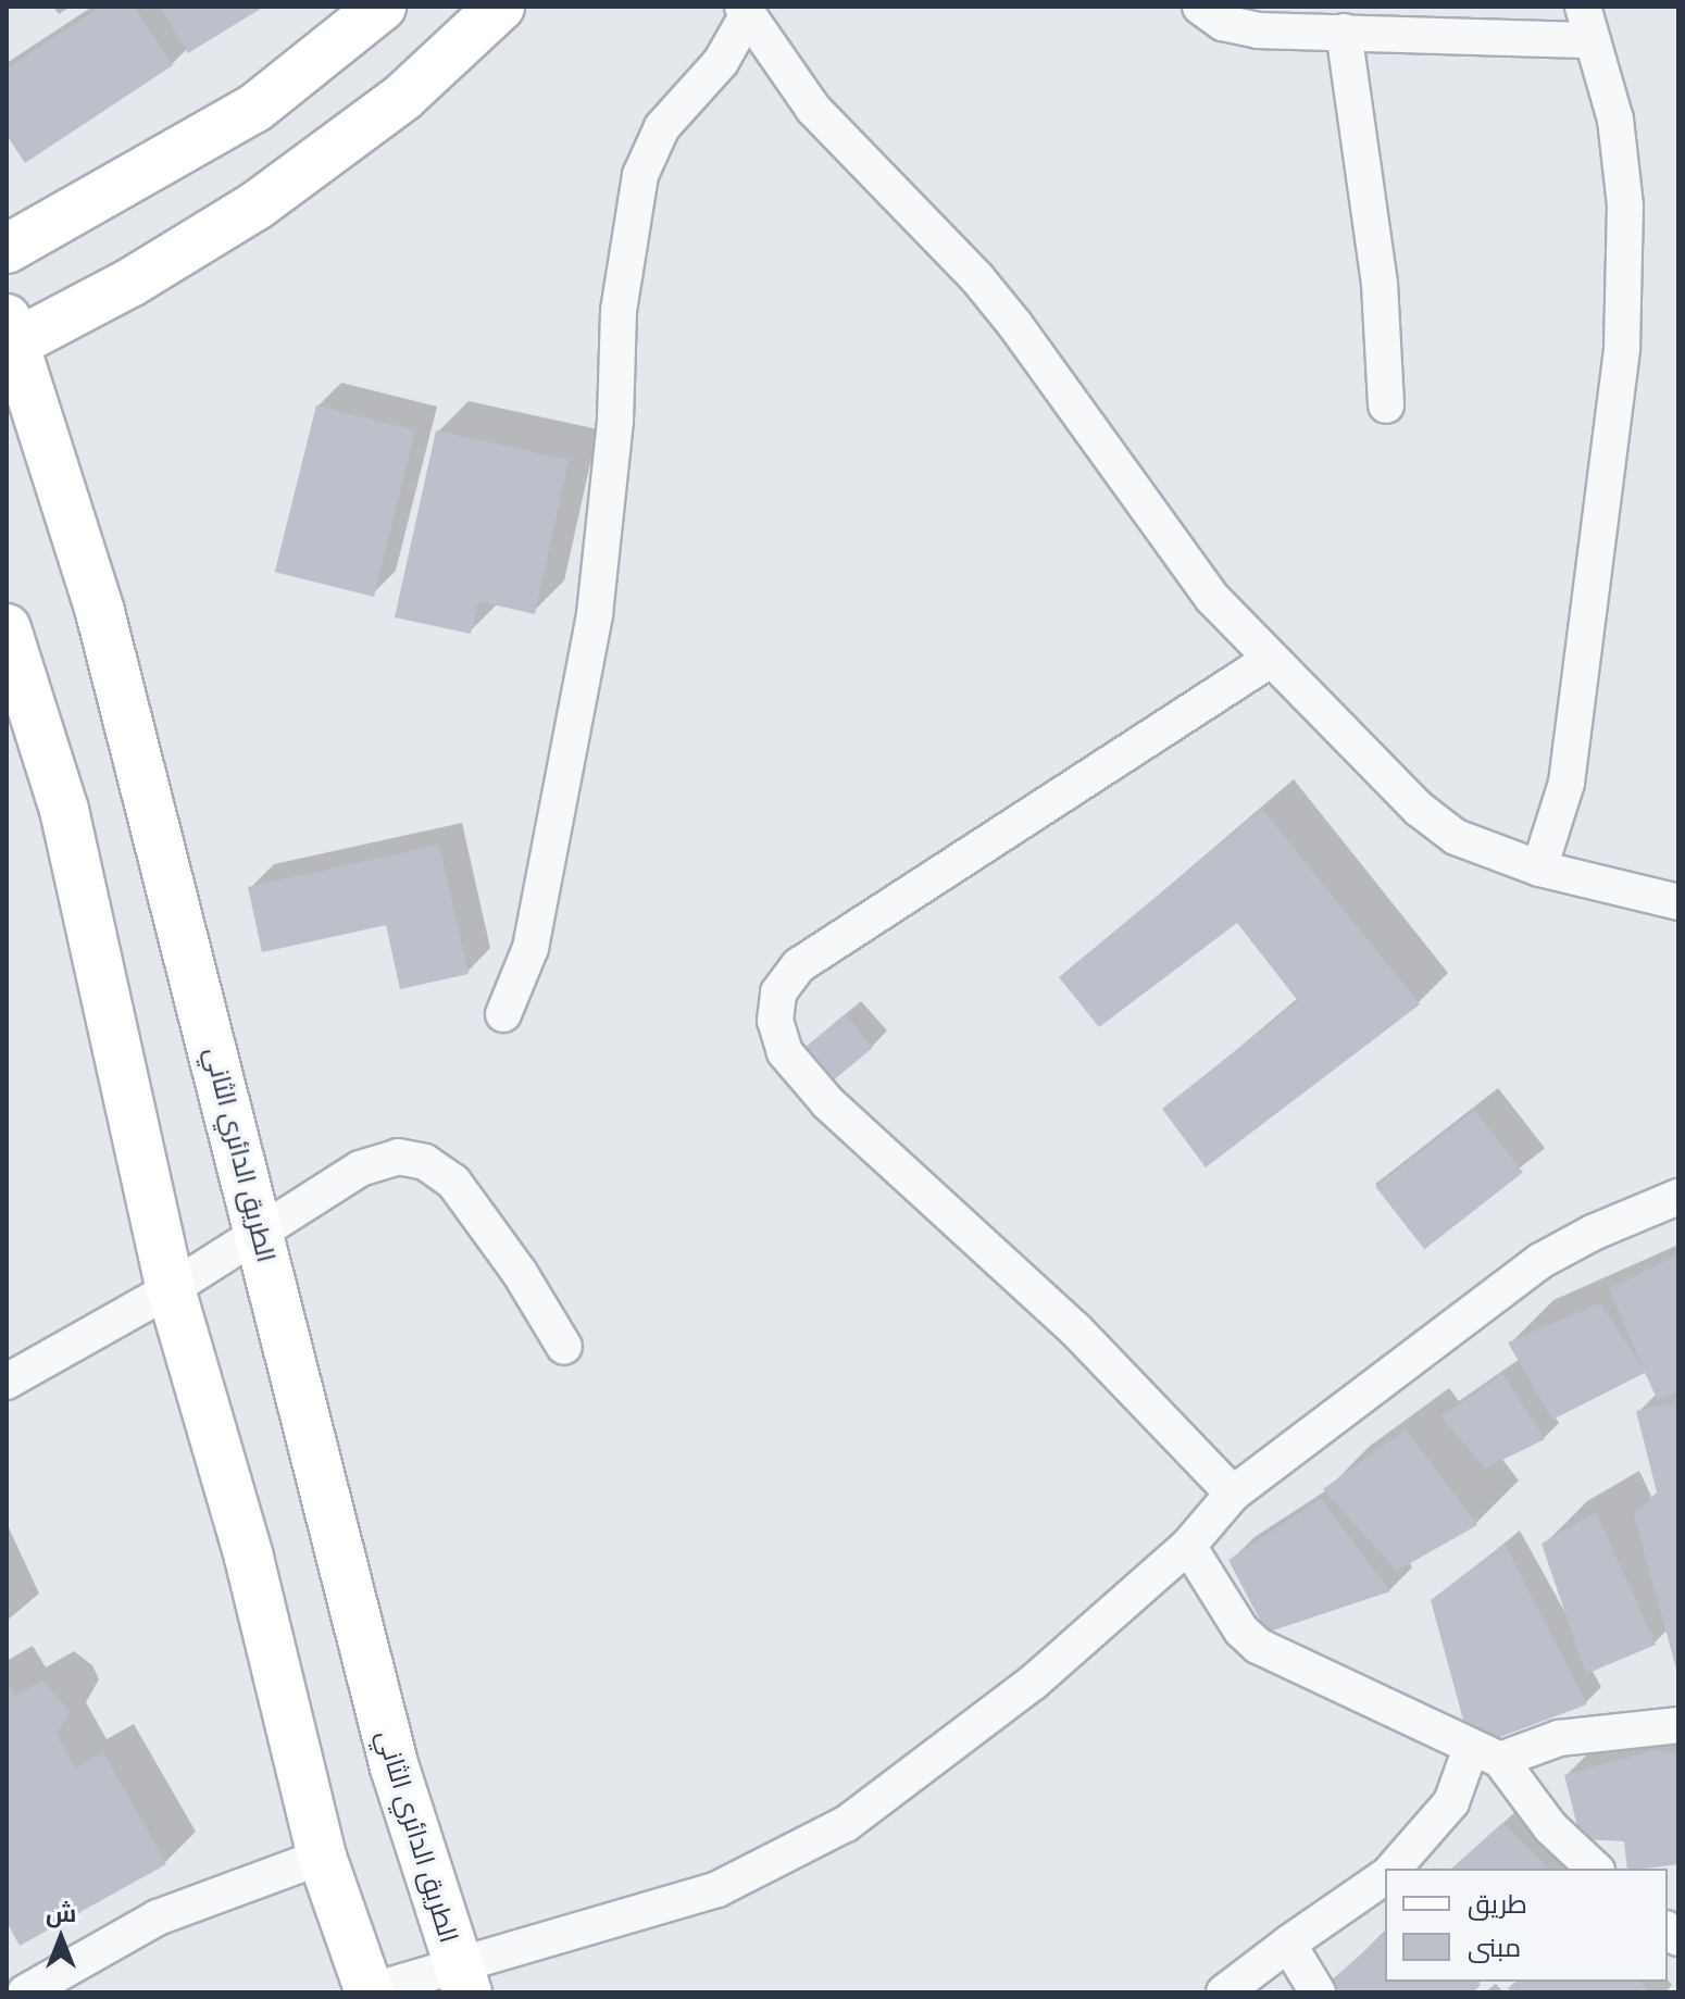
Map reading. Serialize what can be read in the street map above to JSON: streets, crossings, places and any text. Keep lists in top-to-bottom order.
{
  "streets": {
    "main road": ["الطريق الدائري الثاني"]
  },
  "legend": ["طريق", "مبنى"],
  "north": "top"
}
